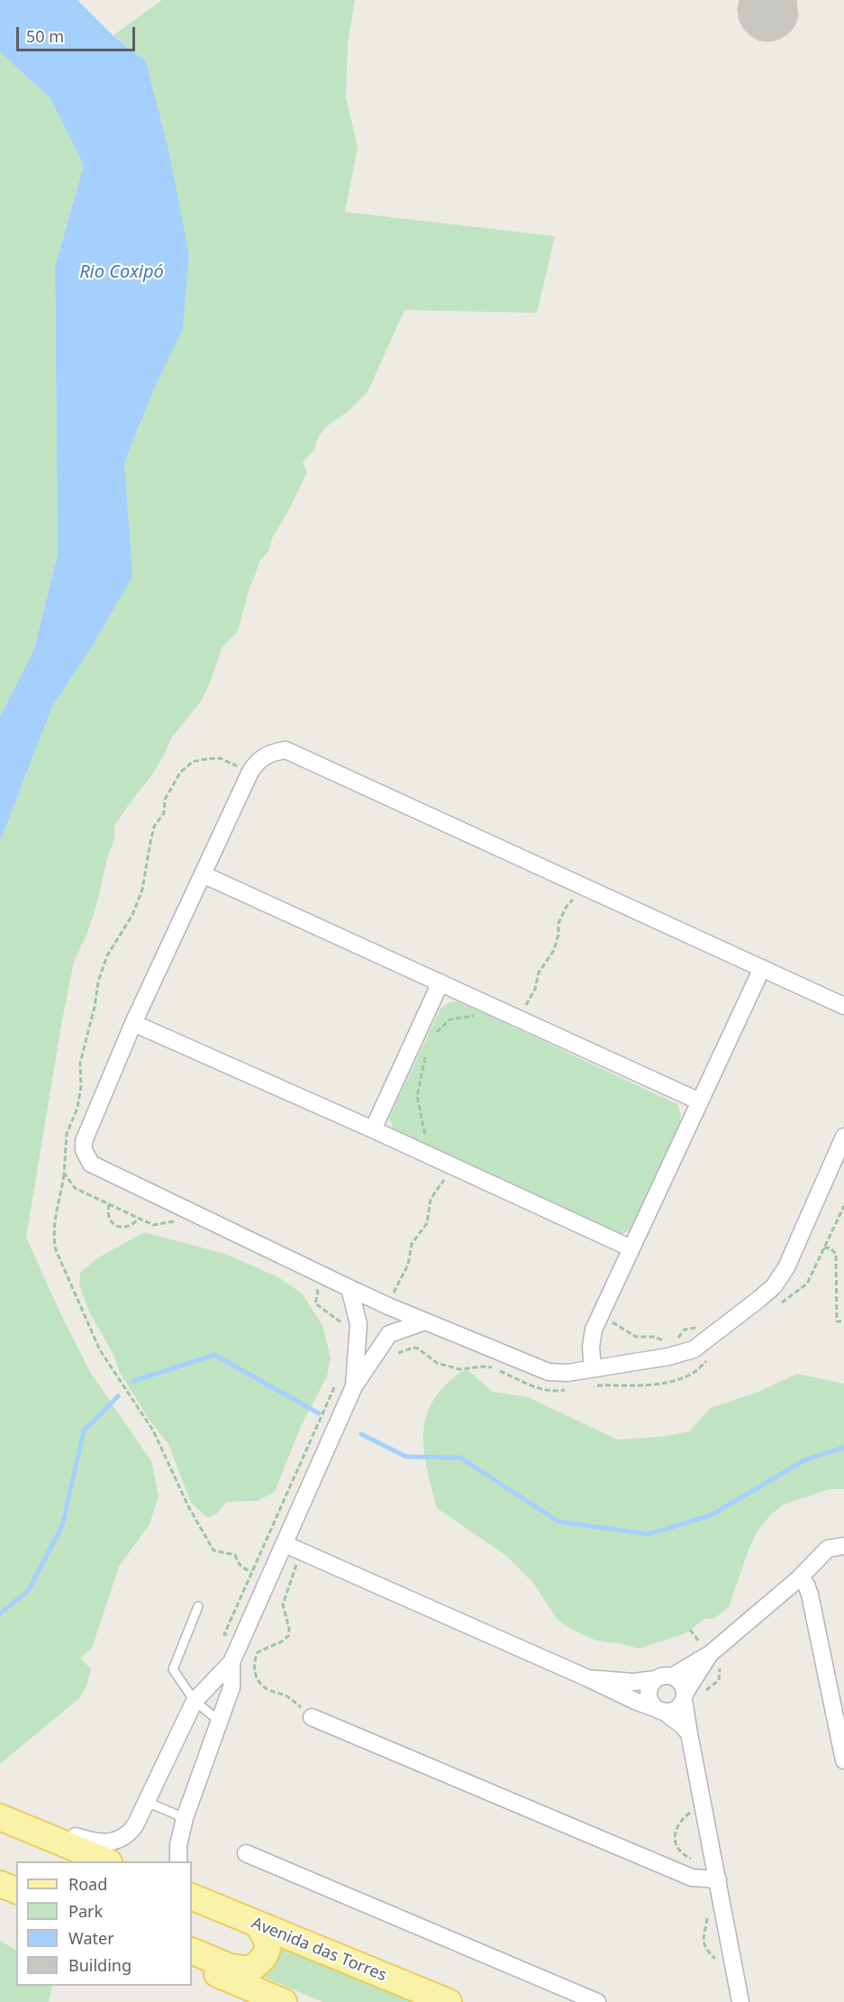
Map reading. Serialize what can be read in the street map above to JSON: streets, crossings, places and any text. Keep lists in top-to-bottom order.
{
  "streets": {
    "main road": ["Avenida das Torres"]
  },
  "water": ["Rio Coxipó"],
  "legend": [
    "Road",
    "Park",
    "Water",
    "Building"
  ],
  "scale_bar": "50 m"
}
